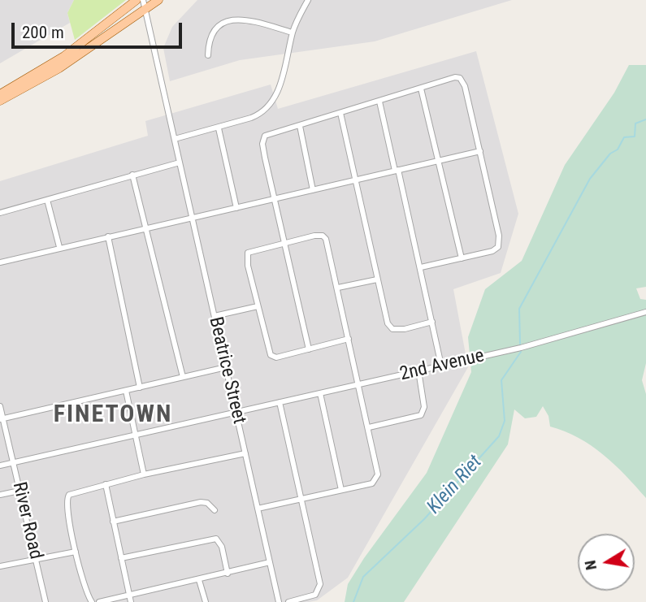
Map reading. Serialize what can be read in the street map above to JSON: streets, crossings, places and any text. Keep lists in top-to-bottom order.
{
  "streets": {
    "street": ["2nd Avenue", "Beatrice Street", "River Road"]
  },
  "crossings": [
    ["2nd Avenue", "Beatrice Street"],
    ["2nd Avenue", "River Road"]
  ],
  "districts": ["FINETOWN"],
  "water": ["Klein Riet"],
  "scale_bar": "200 m",
  "north": "left"
}
